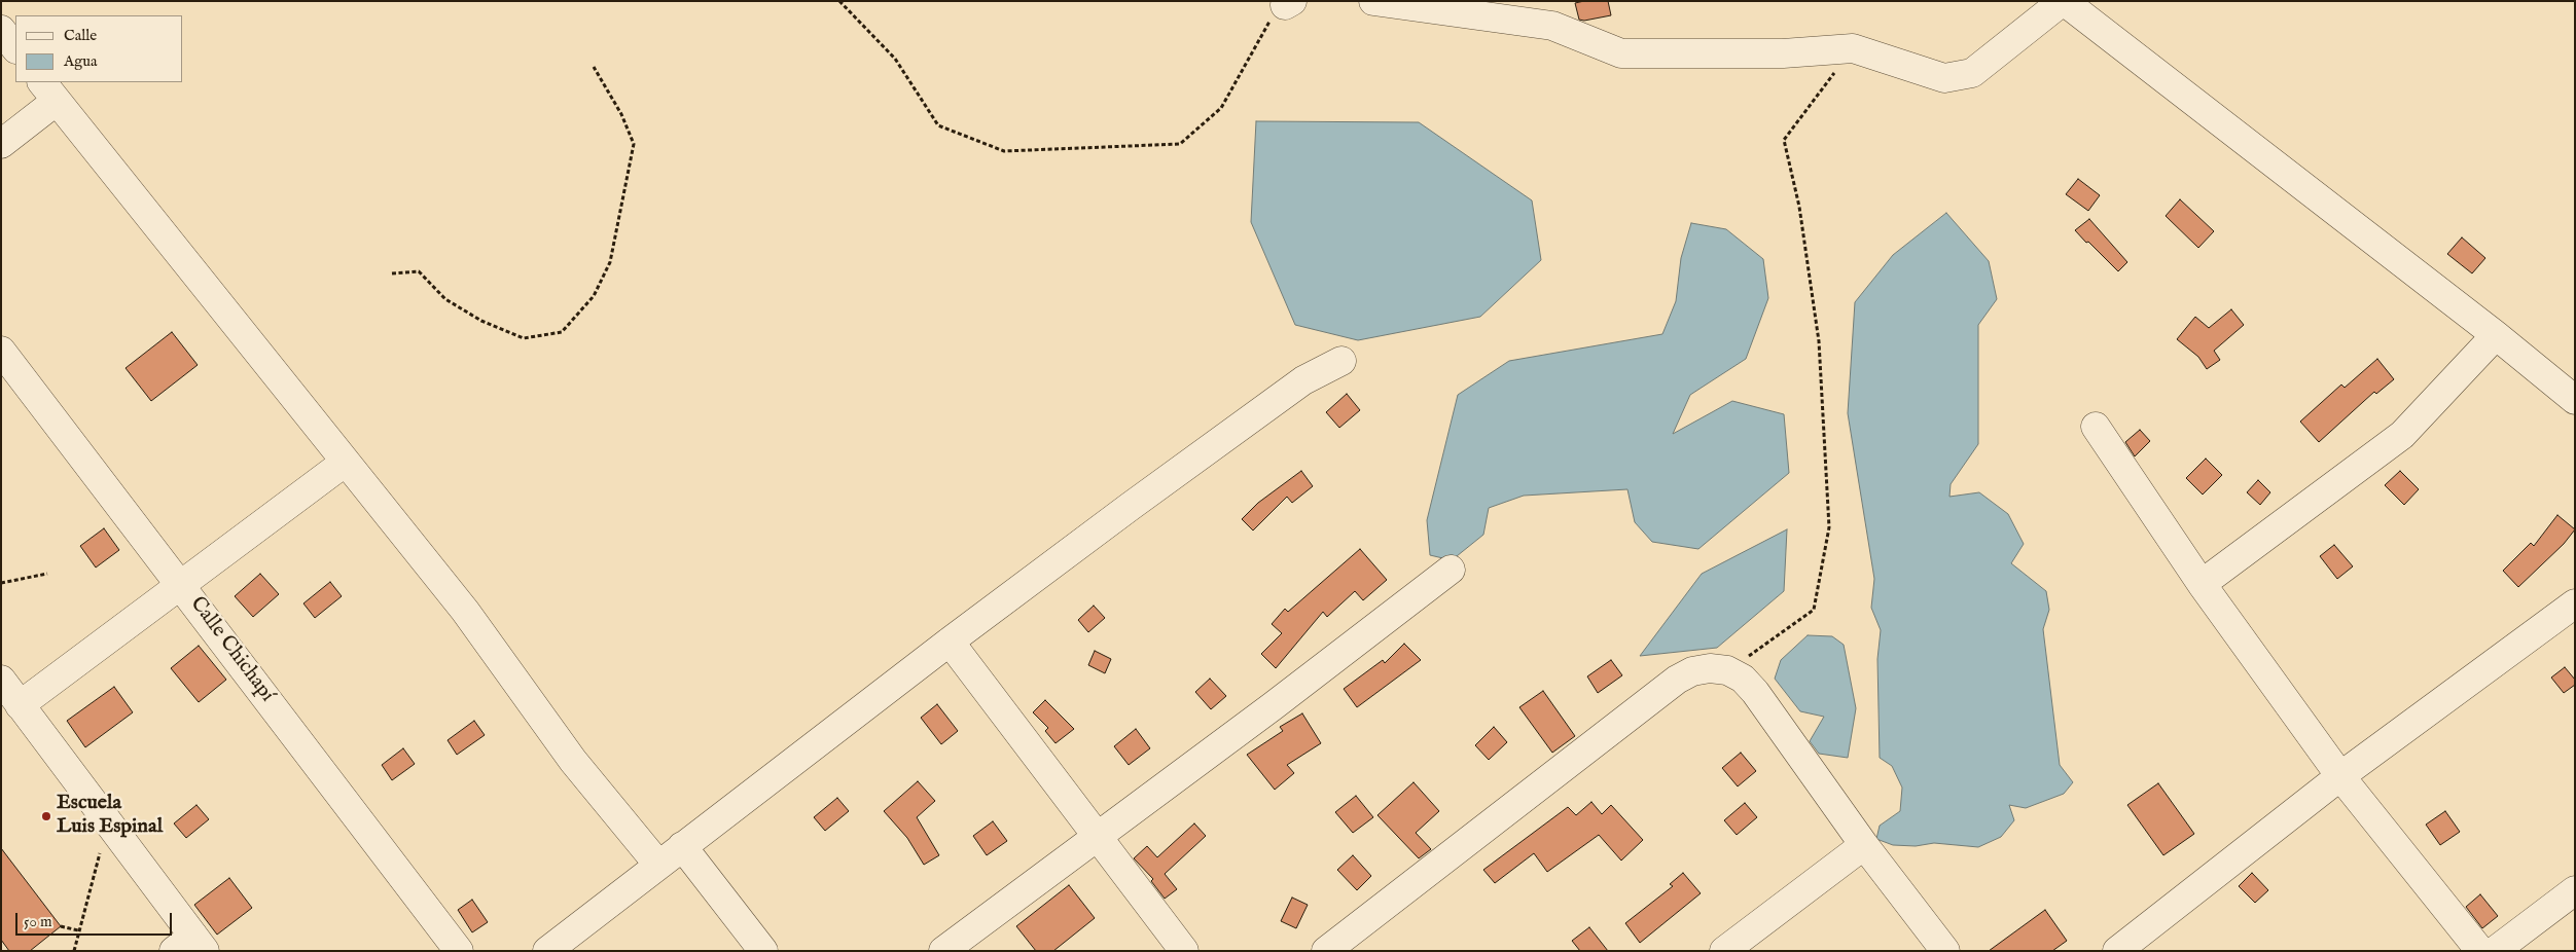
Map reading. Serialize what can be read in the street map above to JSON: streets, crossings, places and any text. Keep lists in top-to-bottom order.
{
  "streets": {
    "street": ["Calle Chichapí"]
  },
  "places": ["Escuela Luis Espinal"],
  "legend": ["Calle", "Agua"],
  "scale_bar": "50 m"
}
